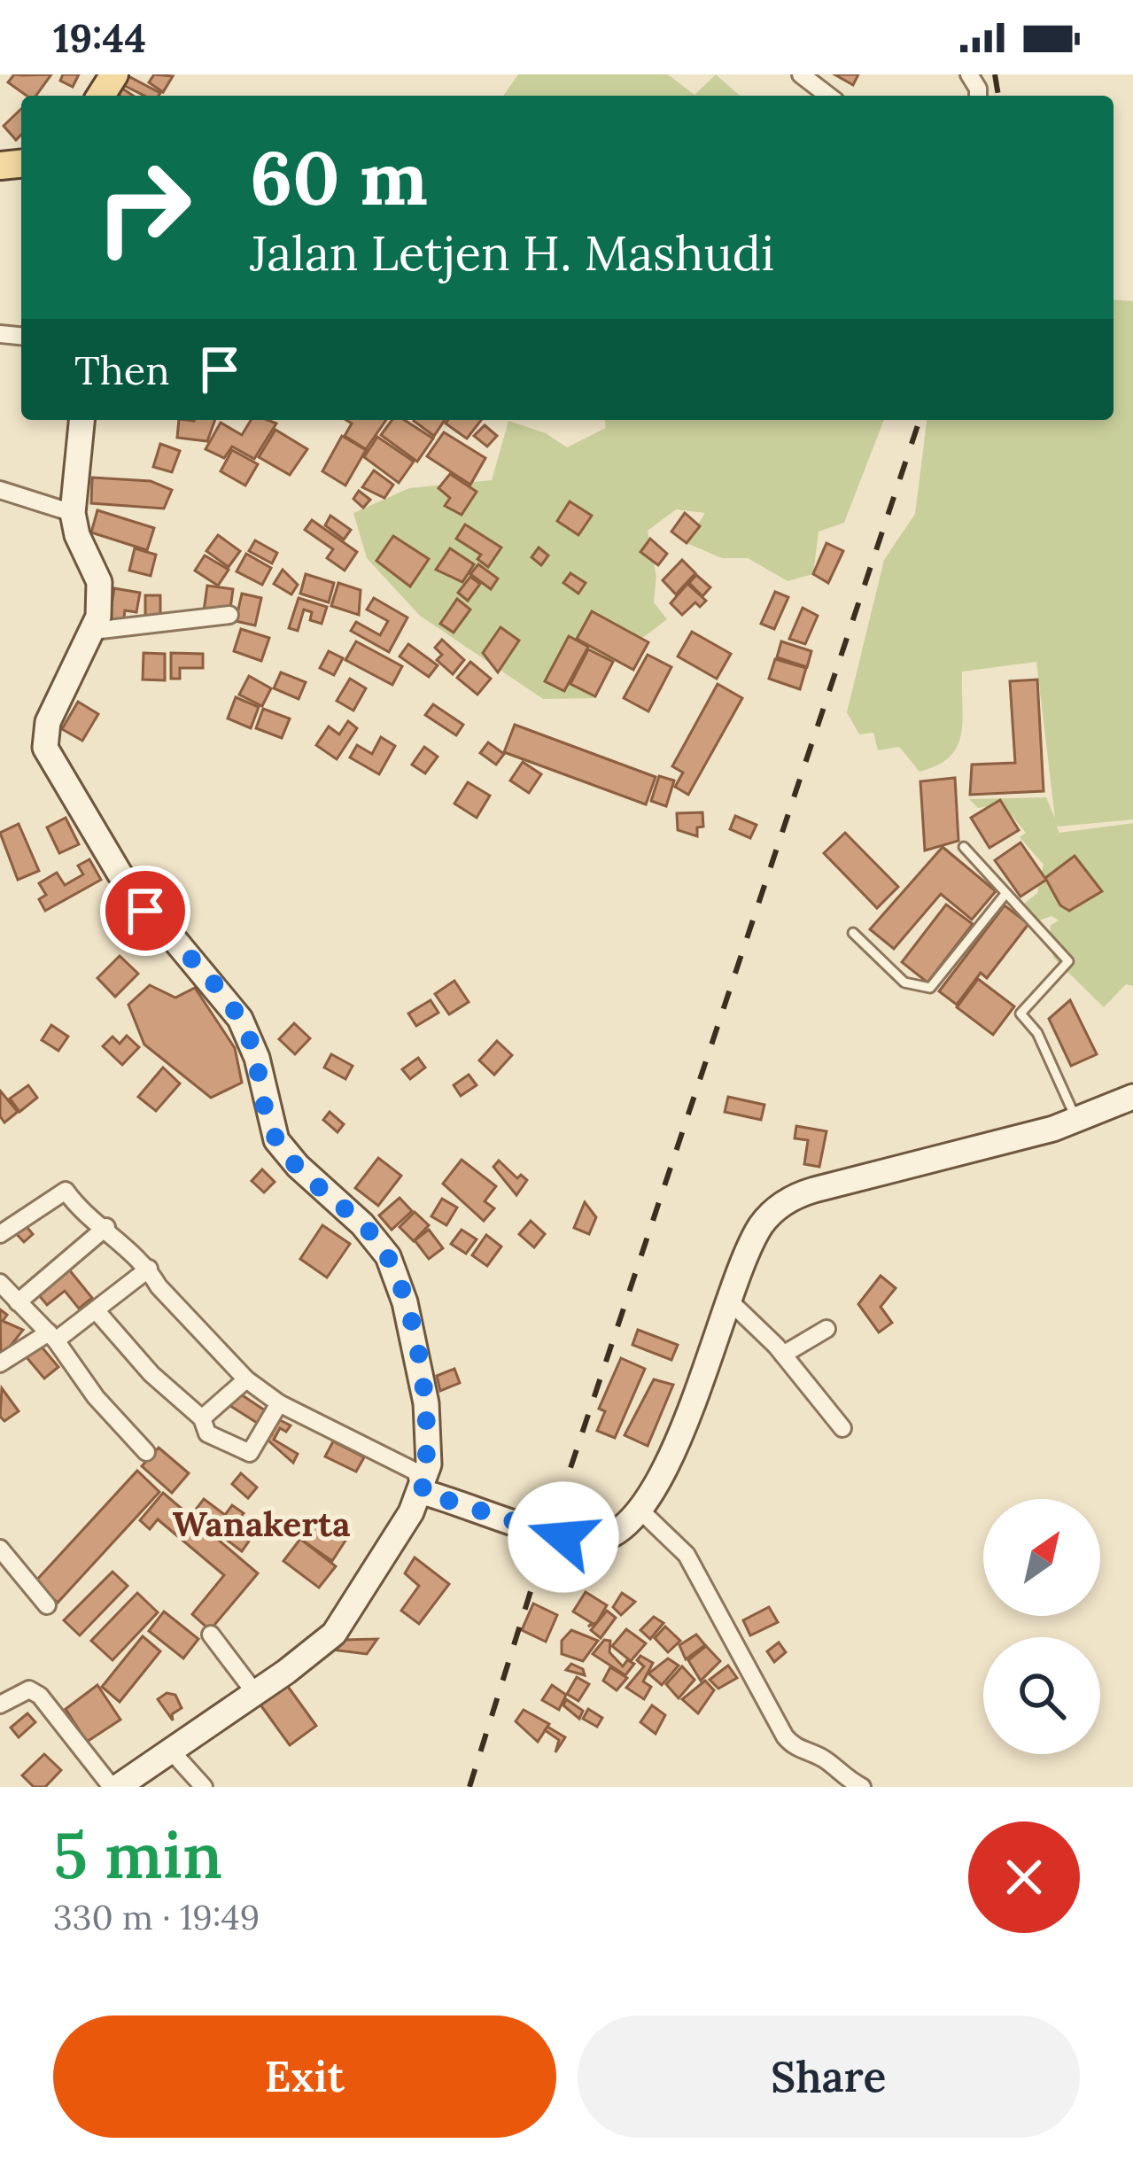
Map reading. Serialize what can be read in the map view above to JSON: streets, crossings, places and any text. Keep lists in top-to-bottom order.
{
  "districts": ["Wanakerta"],
  "north": "top right",
  "page": {
    "status": "19:44",
    "turn": ["60 m", "Jalan Letjen H. Mashudi"],
    "then": "Then",
    "heading": ["5 min", "330 m · 19:49"],
    "buttons": ["Exit", "Share"]
  }
}
